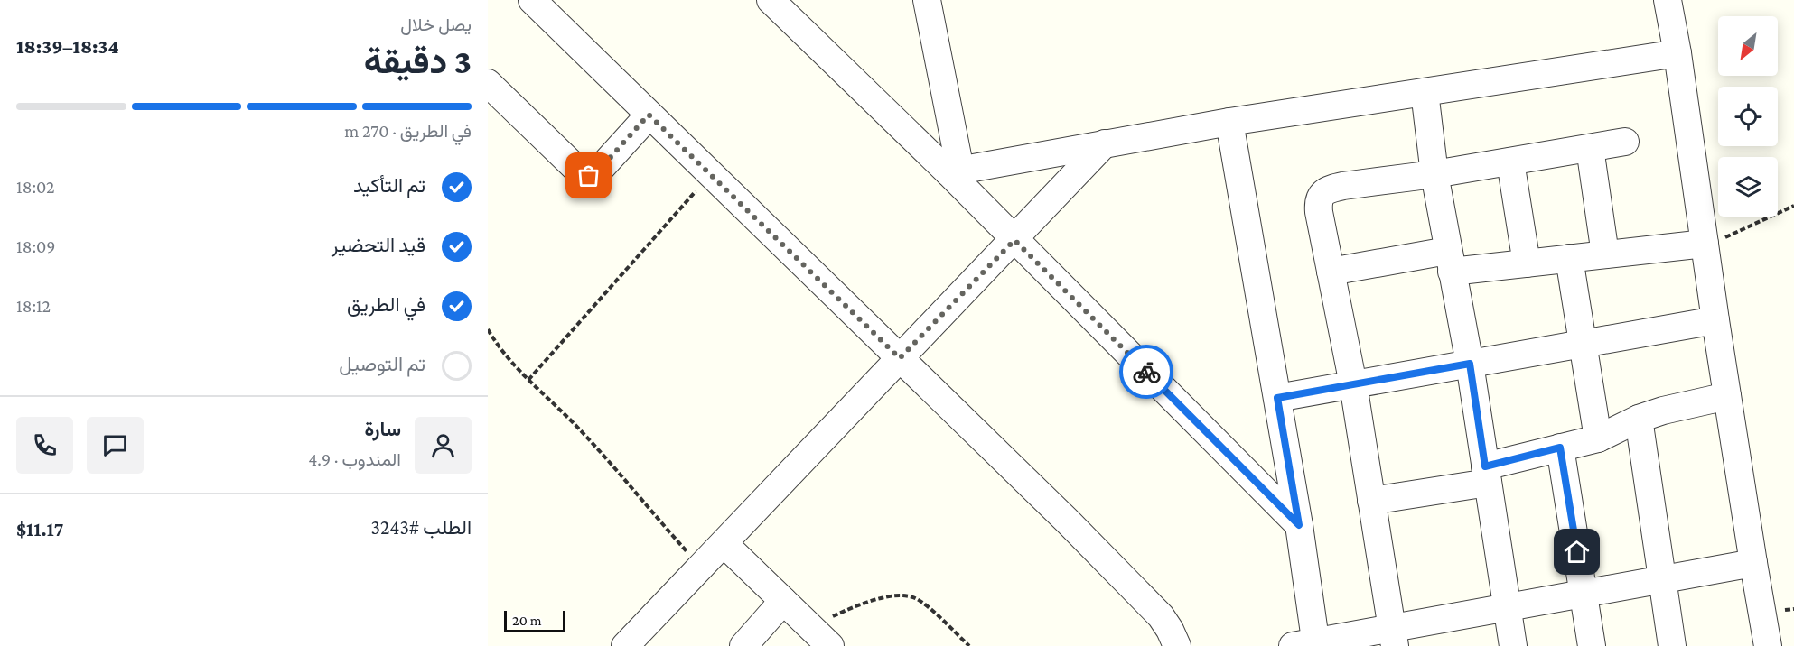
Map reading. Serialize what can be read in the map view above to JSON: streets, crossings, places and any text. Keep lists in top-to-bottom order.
{
  "scale_bar": "20 m",
  "north": "bottom left",
  "page": {
    "heading": ["3 دقيقة", "يصل خلال", "18:34–18:39"],
    "panel": [
      "سارة",
      "المندوب · 4.9",
      "الطلب #3243",
      "$11.17"
    ],
    "bar": "في الطريق · 270 m",
    "list": [
      ["تم التأكيد", "18:02"],
      ["قيد التحضير", "18:09"],
      ["في الطريق", "18:12"],
      "تم التوصيل"
    ],
    "scale": "20 m"
  }
}
